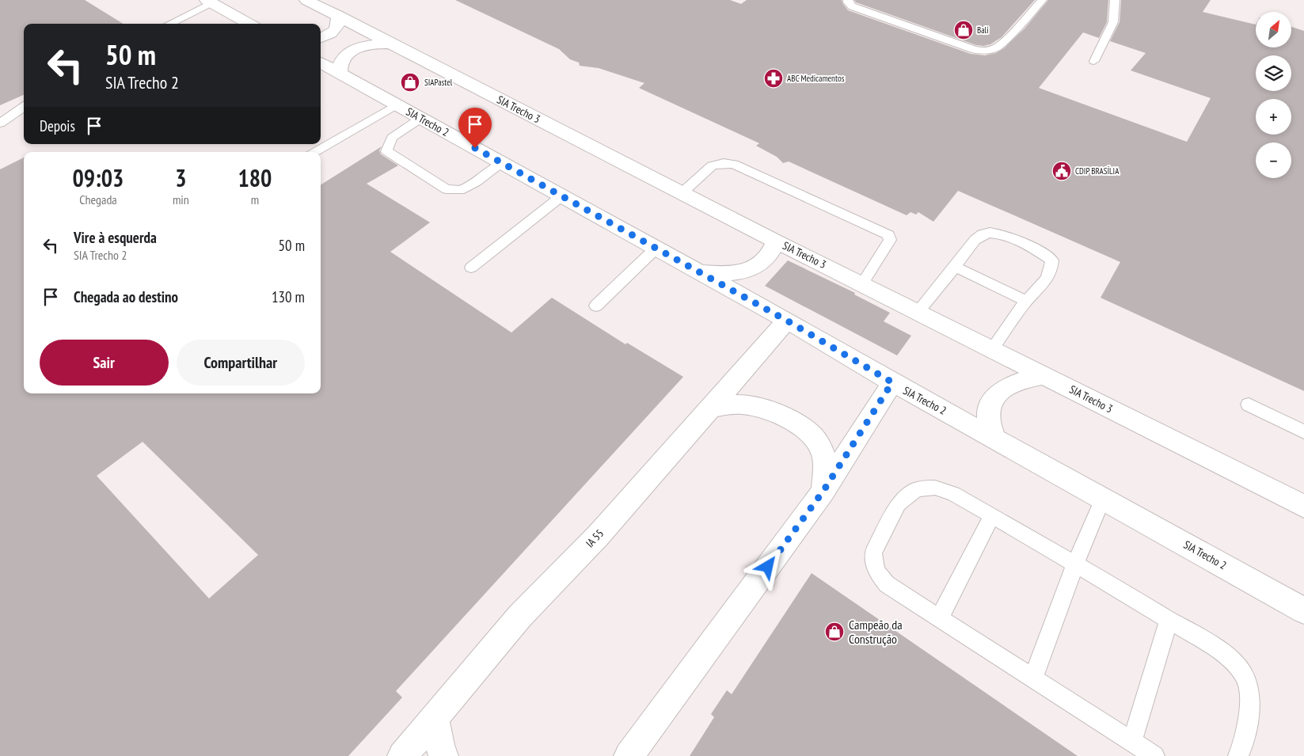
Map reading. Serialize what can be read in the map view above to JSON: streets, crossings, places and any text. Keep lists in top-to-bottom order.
{
  "streets": {
    "main road": ["SIA Trecho 3", "SIA Trecho 2", "IA 55"]
  },
  "crossings": [
    ["SIA Trecho 2", "IA 55"]
  ],
  "places": {
    "shop": ["Bali", "SIAPastel", "Campeão da Construção"],
    "pharmacy": ["ABC Medicamentos"],
    "public building": ["CDIP BRASÍLIA"]
  },
  "north": "top right",
  "page": {
    "map_buttons": ["+", "−"],
    "turn": ["50 m", "SIA Trecho 2"],
    "then": "Depois",
    "eta": [
      "09:03",
      "Chegada",
      "3",
      "min",
      "180",
      "m"
    ],
    "list": [
      {
        "name": "Vire à esquerda",
        "note": "SIA Trecho 2",
        "value": "50 m"
      },
      {
        "name": "Chegada ao destino",
        "value": "130 m"
      }
    ],
    "buttons": ["Sair", "Compartilhar"]
  }
}
